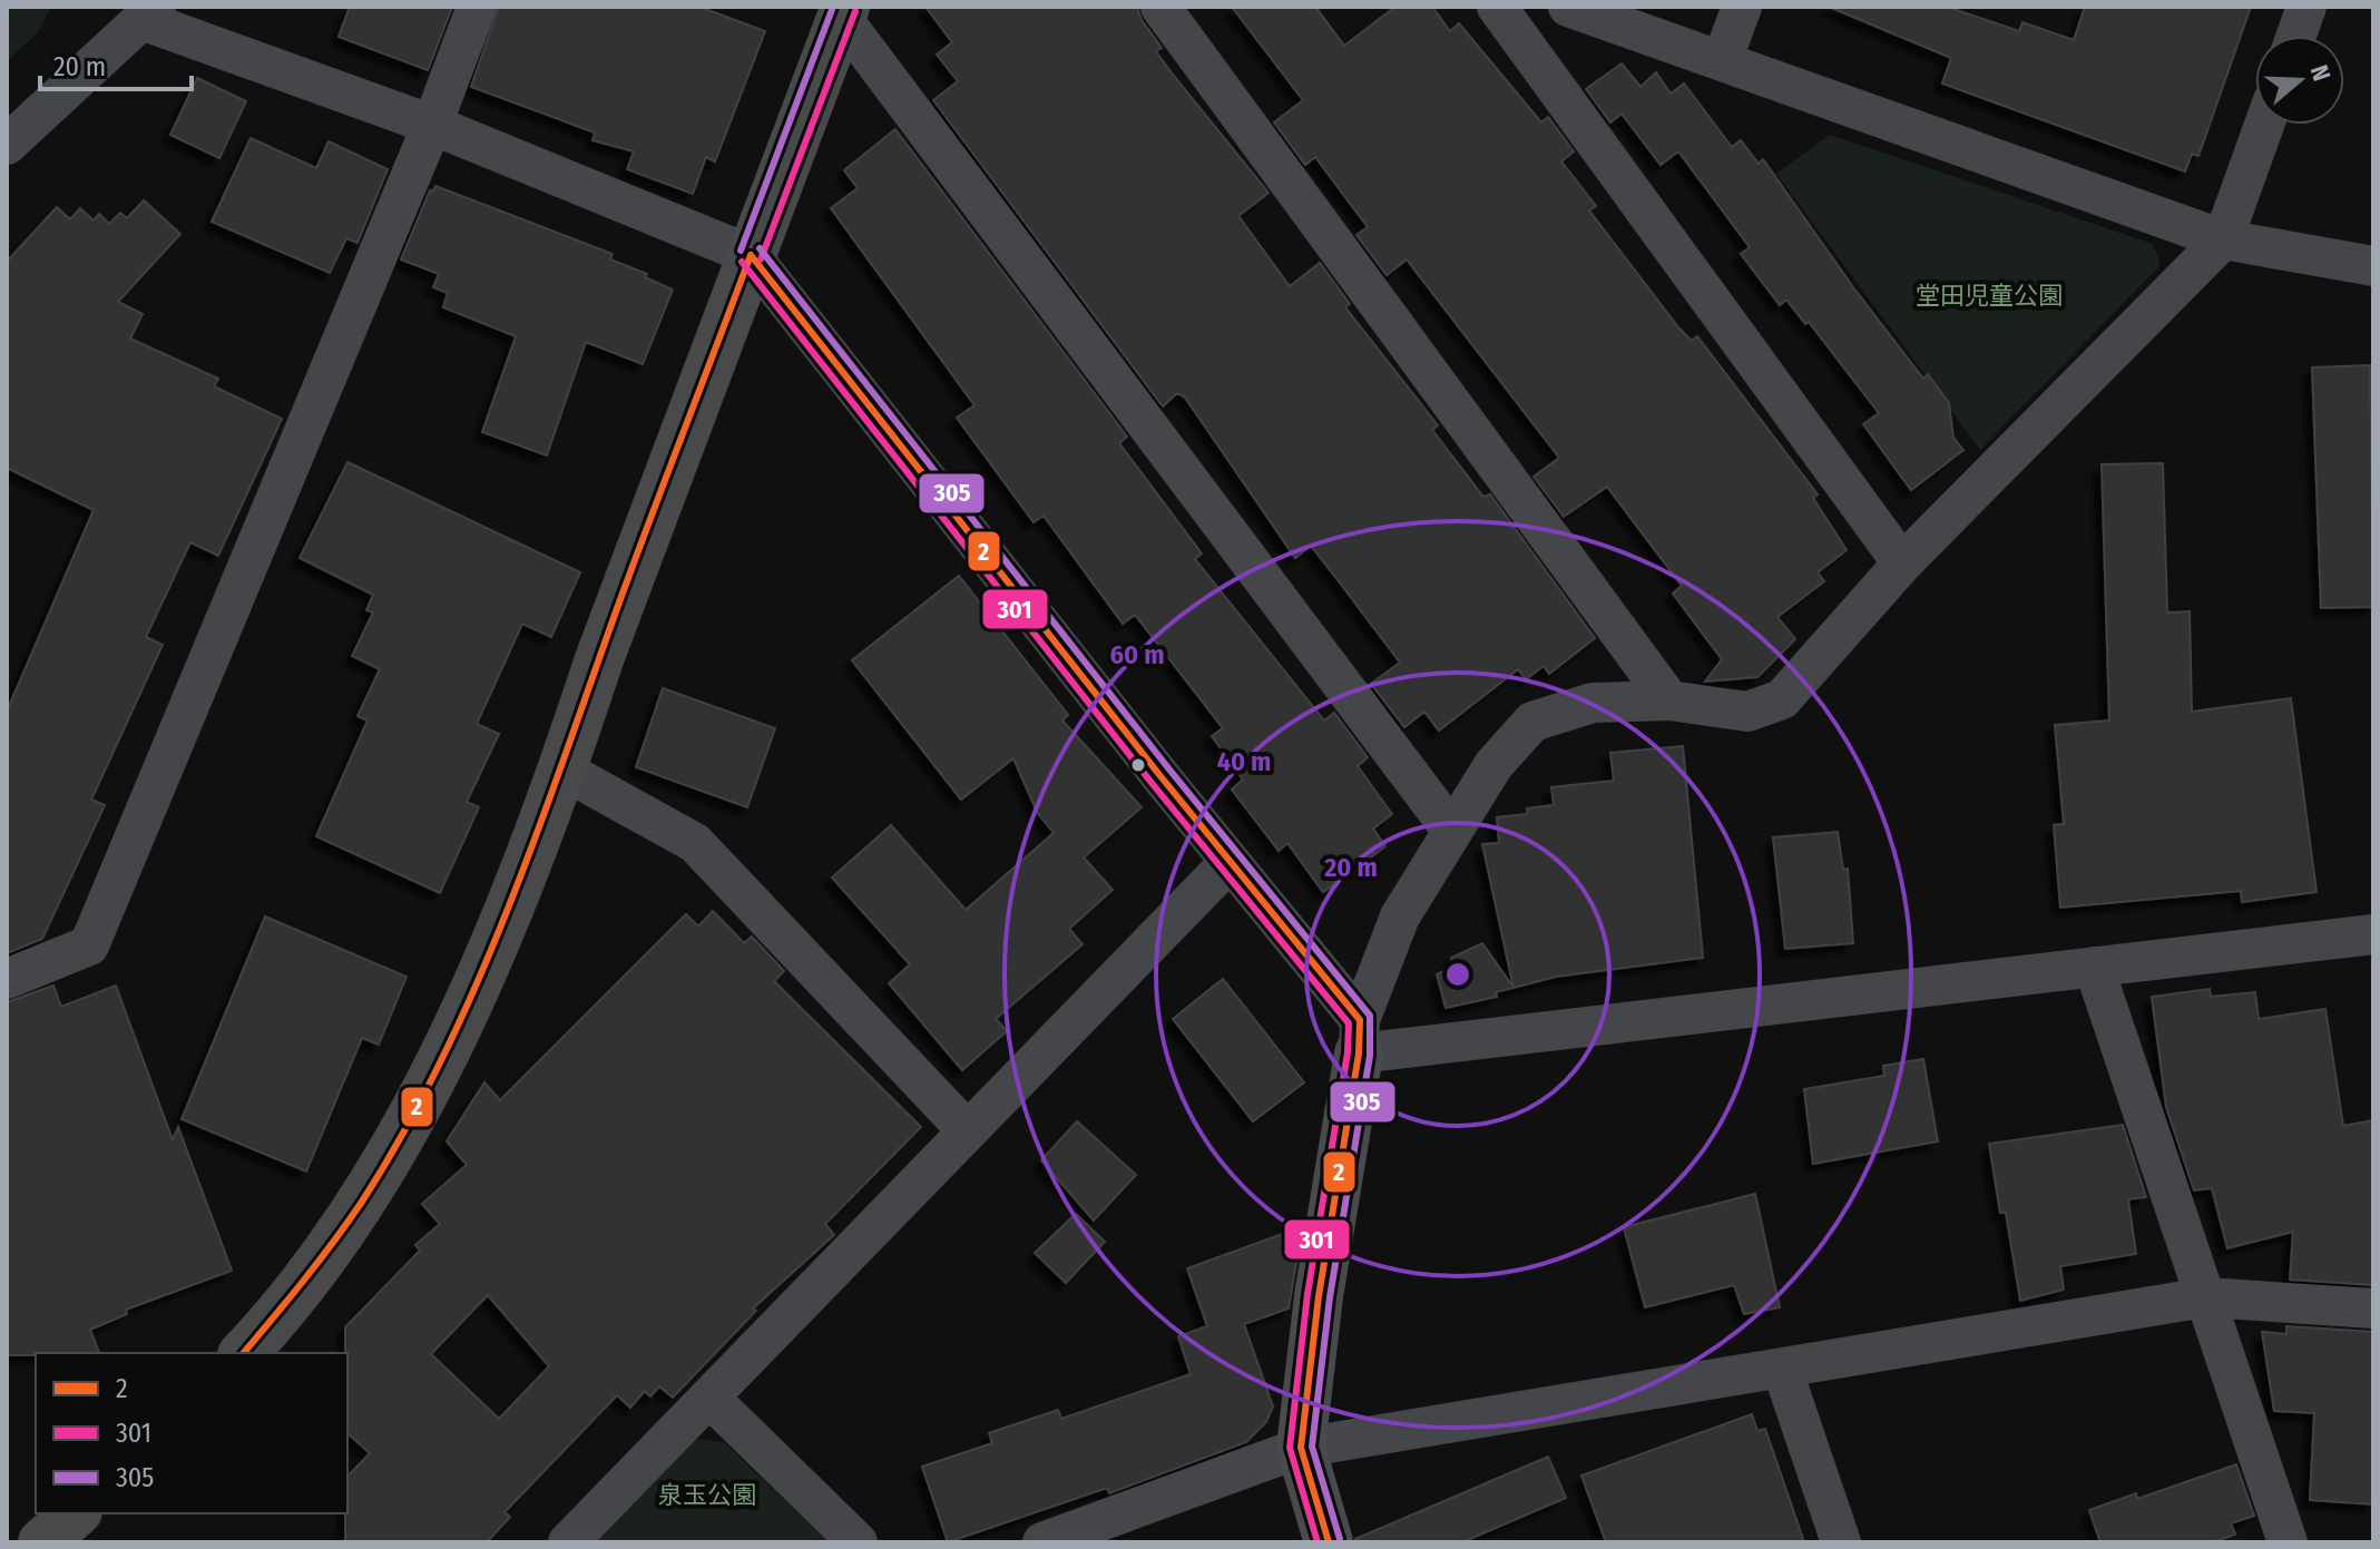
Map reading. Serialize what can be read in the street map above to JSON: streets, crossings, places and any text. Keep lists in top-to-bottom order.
{
  "parks": ["堂田児童公園", "泉玉公園"],
  "lines": ["transit line 305", "transit line 301", "transit line 2"],
  "legend": ["2", "301", "305"],
  "scale_bar": "20 m",
  "north": "right",
  "rings": ["60 m", "40 m", "20 m"]
}
